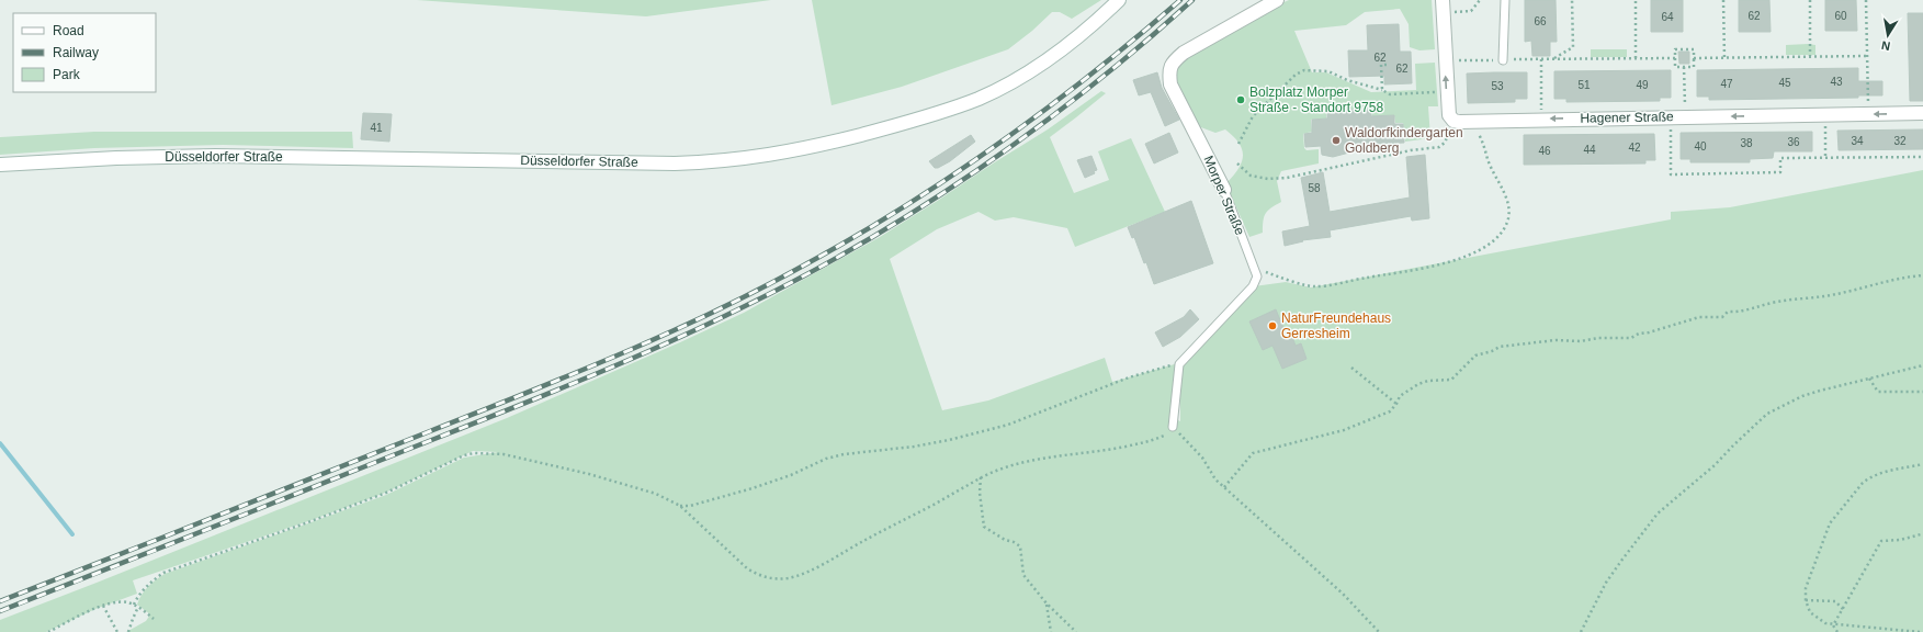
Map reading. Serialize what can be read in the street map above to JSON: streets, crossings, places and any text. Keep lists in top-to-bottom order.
{
  "streets": {
    "main road": ["Hagener Straße", "Düsseldorfer Straße", "Morper Straße"]
  },
  "one_way": ["Hagener Straße"],
  "places": ["Bolzplatz Morper Straße - Standort 9758", "Waldorfkindergarten Goldberg", "NaturFreundehaus Gerresheim"],
  "house_numbers": [
    "62",
    "60",
    "64",
    "66",
    "62",
    "62",
    "43",
    "45",
    "47",
    "51",
    "49",
    "53",
    "41",
    "34",
    "32",
    "36",
    "38",
    "40",
    "42",
    "44",
    "46",
    "58"
  ],
  "legend": ["Road", "Railway", "Park"],
  "north": "bottom"
}
